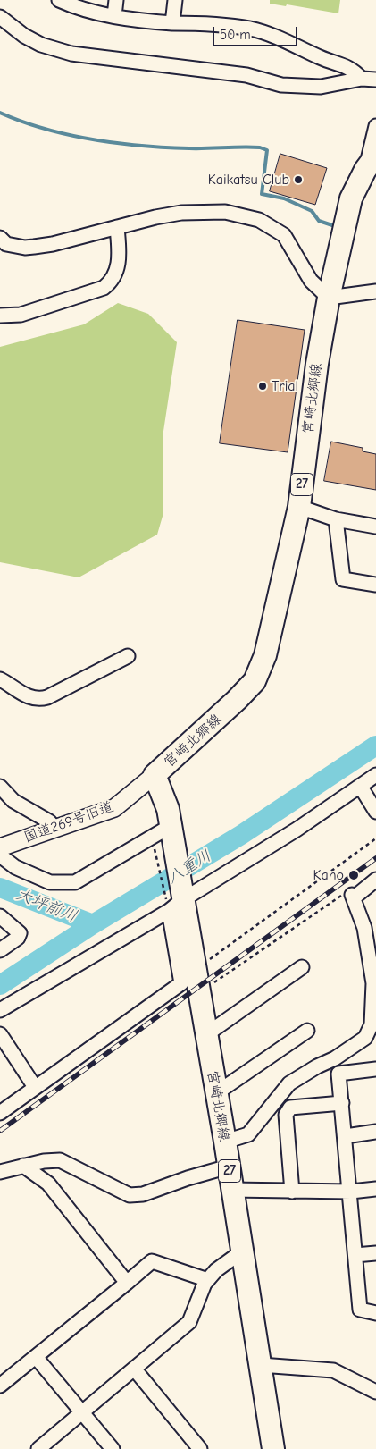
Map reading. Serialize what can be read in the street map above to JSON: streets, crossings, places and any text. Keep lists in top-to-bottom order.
{
  "streets": {
    "main road": ["宮崎北郷線", "27"],
    "street": ["国道269号旧道"]
  },
  "crossings": [
    ["宮崎北郷線", "国道269号旧道"]
  ],
  "water": ["八重川", "大坪前川"],
  "places": ["Kaikatsu Club", "Trial", "Kano"],
  "scale_bar": "50 m"
}
